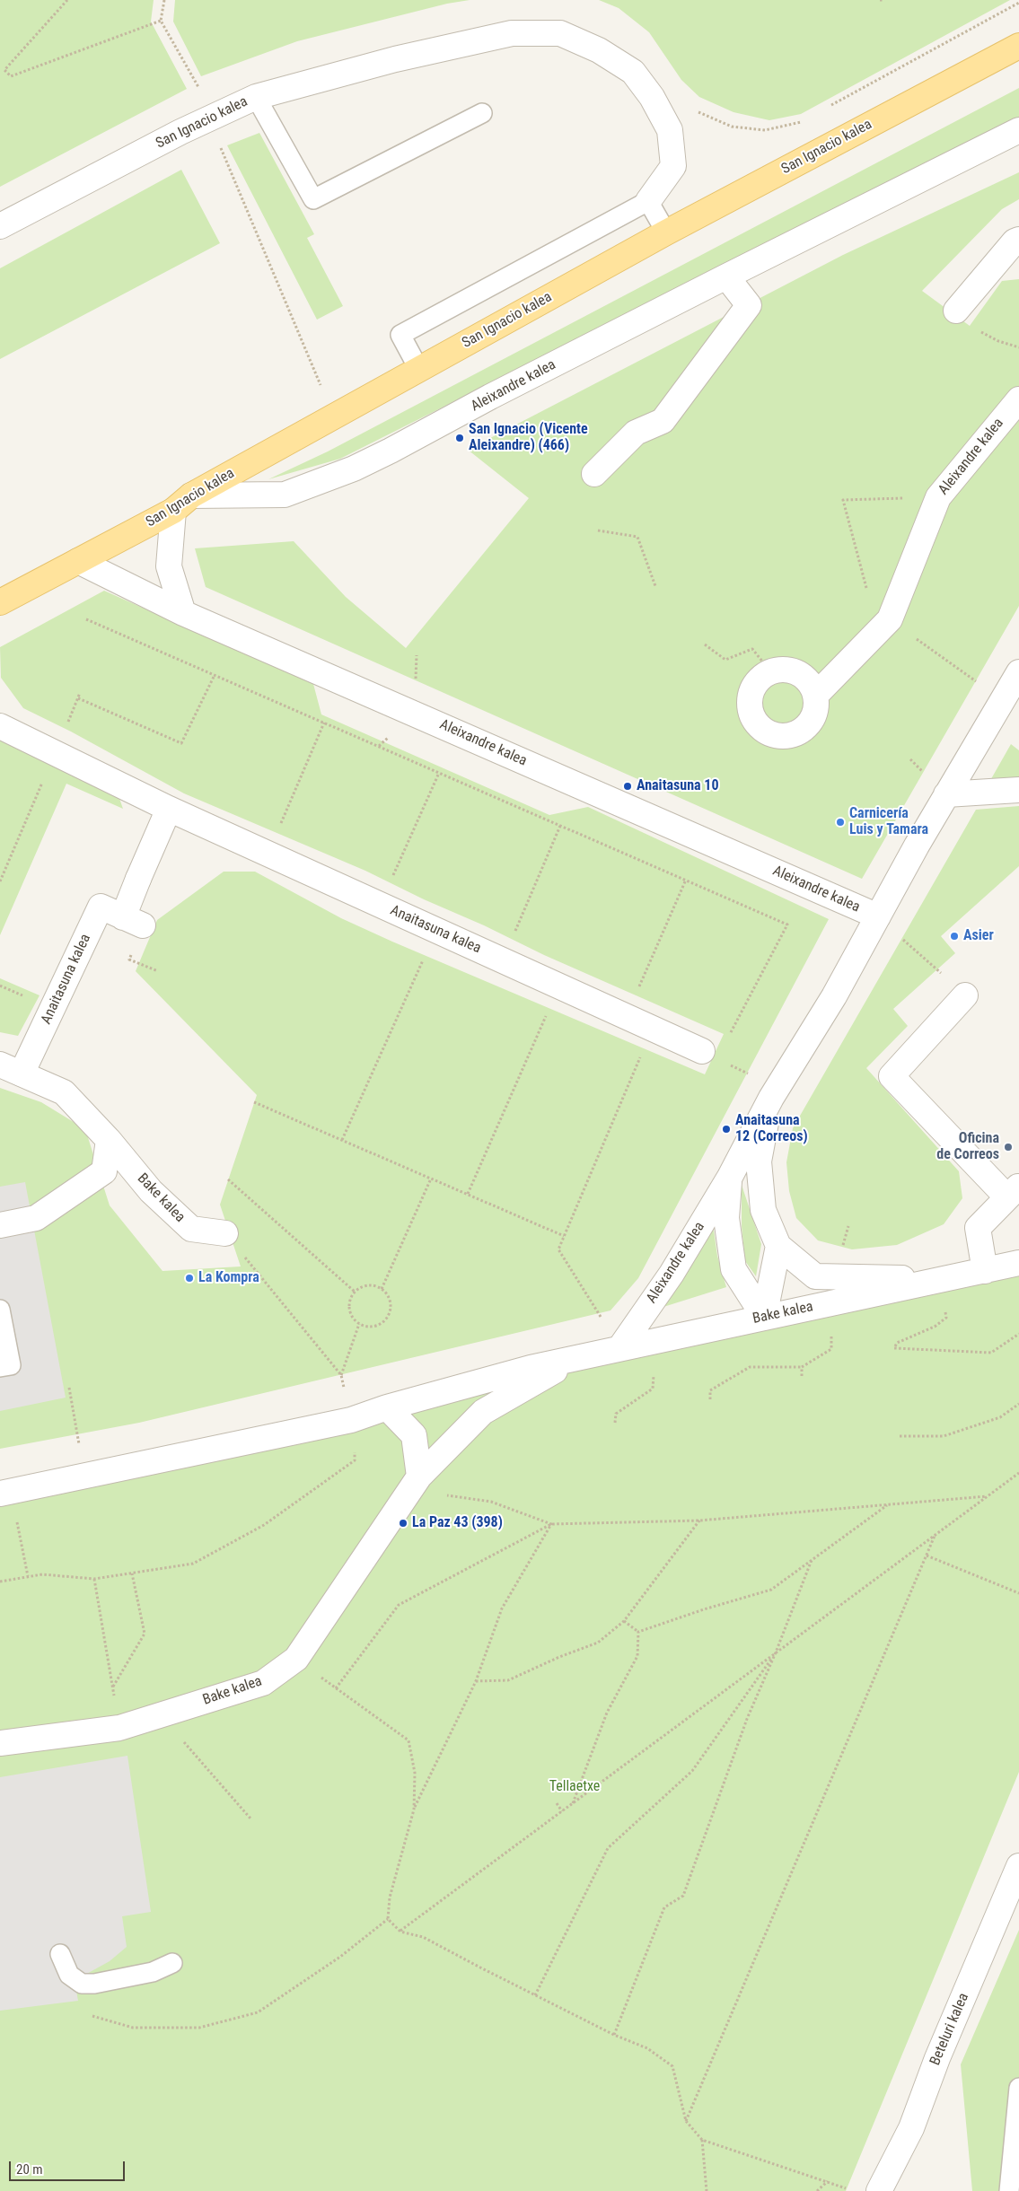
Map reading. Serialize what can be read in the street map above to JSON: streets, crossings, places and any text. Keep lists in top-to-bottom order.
{
  "streets": {
    "main road": ["San Ignacio kalea"],
    "street": [
      "Aleixandre kalea",
      "Anaitasuna kalea",
      "Bake kalea",
      "Beteluri kalea"
    ]
  },
  "crossings": [
    ["San Ignacio kalea", "Aleixandre kalea"],
    ["Aleixandre kalea", "Bake kalea"],
    ["Anaitasuna kalea", "Bake kalea"]
  ],
  "parks": ["Tellaetxe"],
  "places": [
    "San Ignacio (Vicente Aleixandre) (466)",
    "Anaitasuna 10",
    "Carnicería Luis y Tamara",
    "Asier",
    "Anaitasuna 12 (Correos)",
    "Oficina de Correos",
    "La Kompra",
    "La Paz 43 (398)"
  ],
  "scale_bar": "20 m"
}
